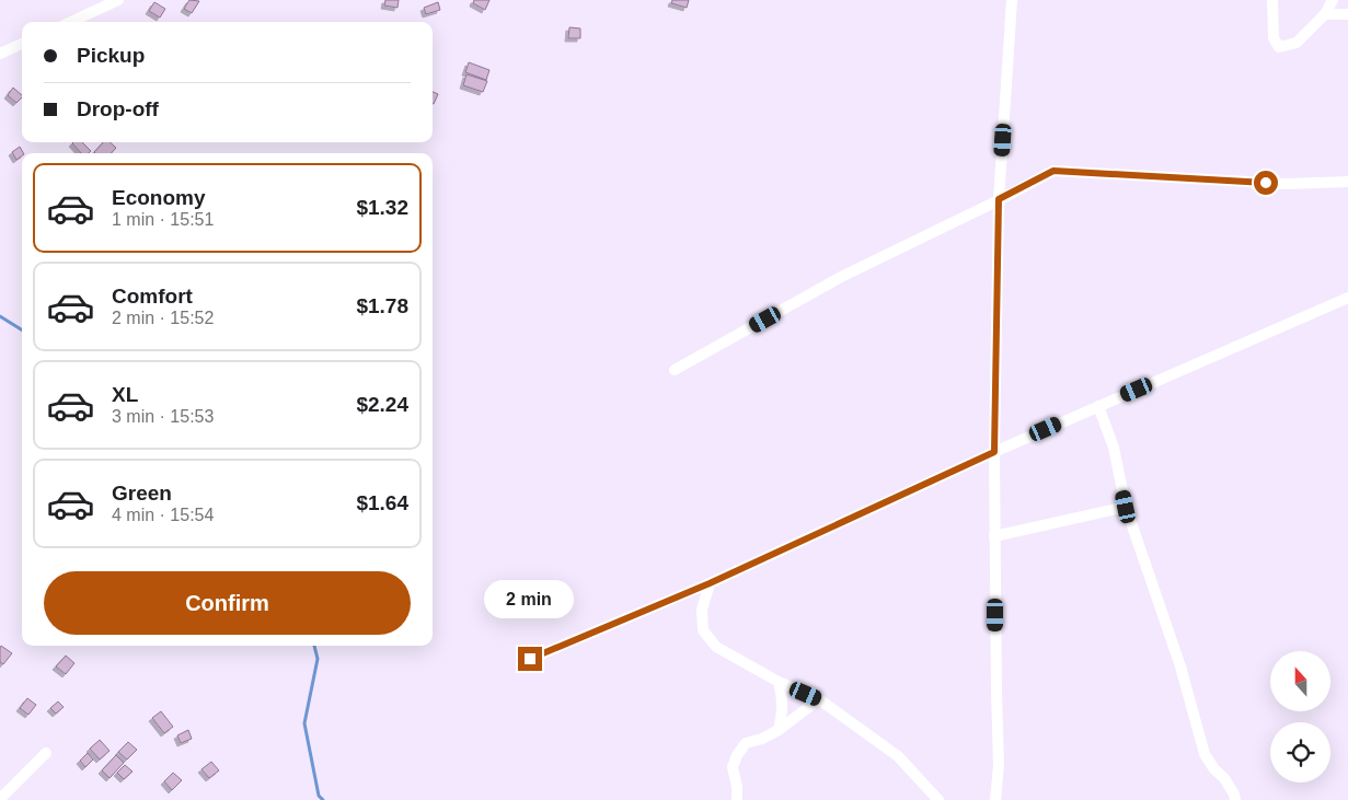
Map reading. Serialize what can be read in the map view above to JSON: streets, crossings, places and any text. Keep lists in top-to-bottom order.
{
  "north": "top",
  "page": {
    "banner": ["Pickup", "Drop-off"],
    "list": [
      {
        "name": "Economy",
        "note": "1 min · 15:51",
        "value": "$1.32"
      },
      {
        "name": "Comfort",
        "note": "2 min · 15:52",
        "value": "$1.78"
      },
      {
        "name": "XL",
        "note": "3 min · 15:53",
        "value": "$2.24"
      },
      {
        "name": "Green",
        "note": "4 min · 15:54",
        "value": "$1.64"
      }
    ],
    "buttons": "Confirm",
    "bubble": "2 min"
  }
}
